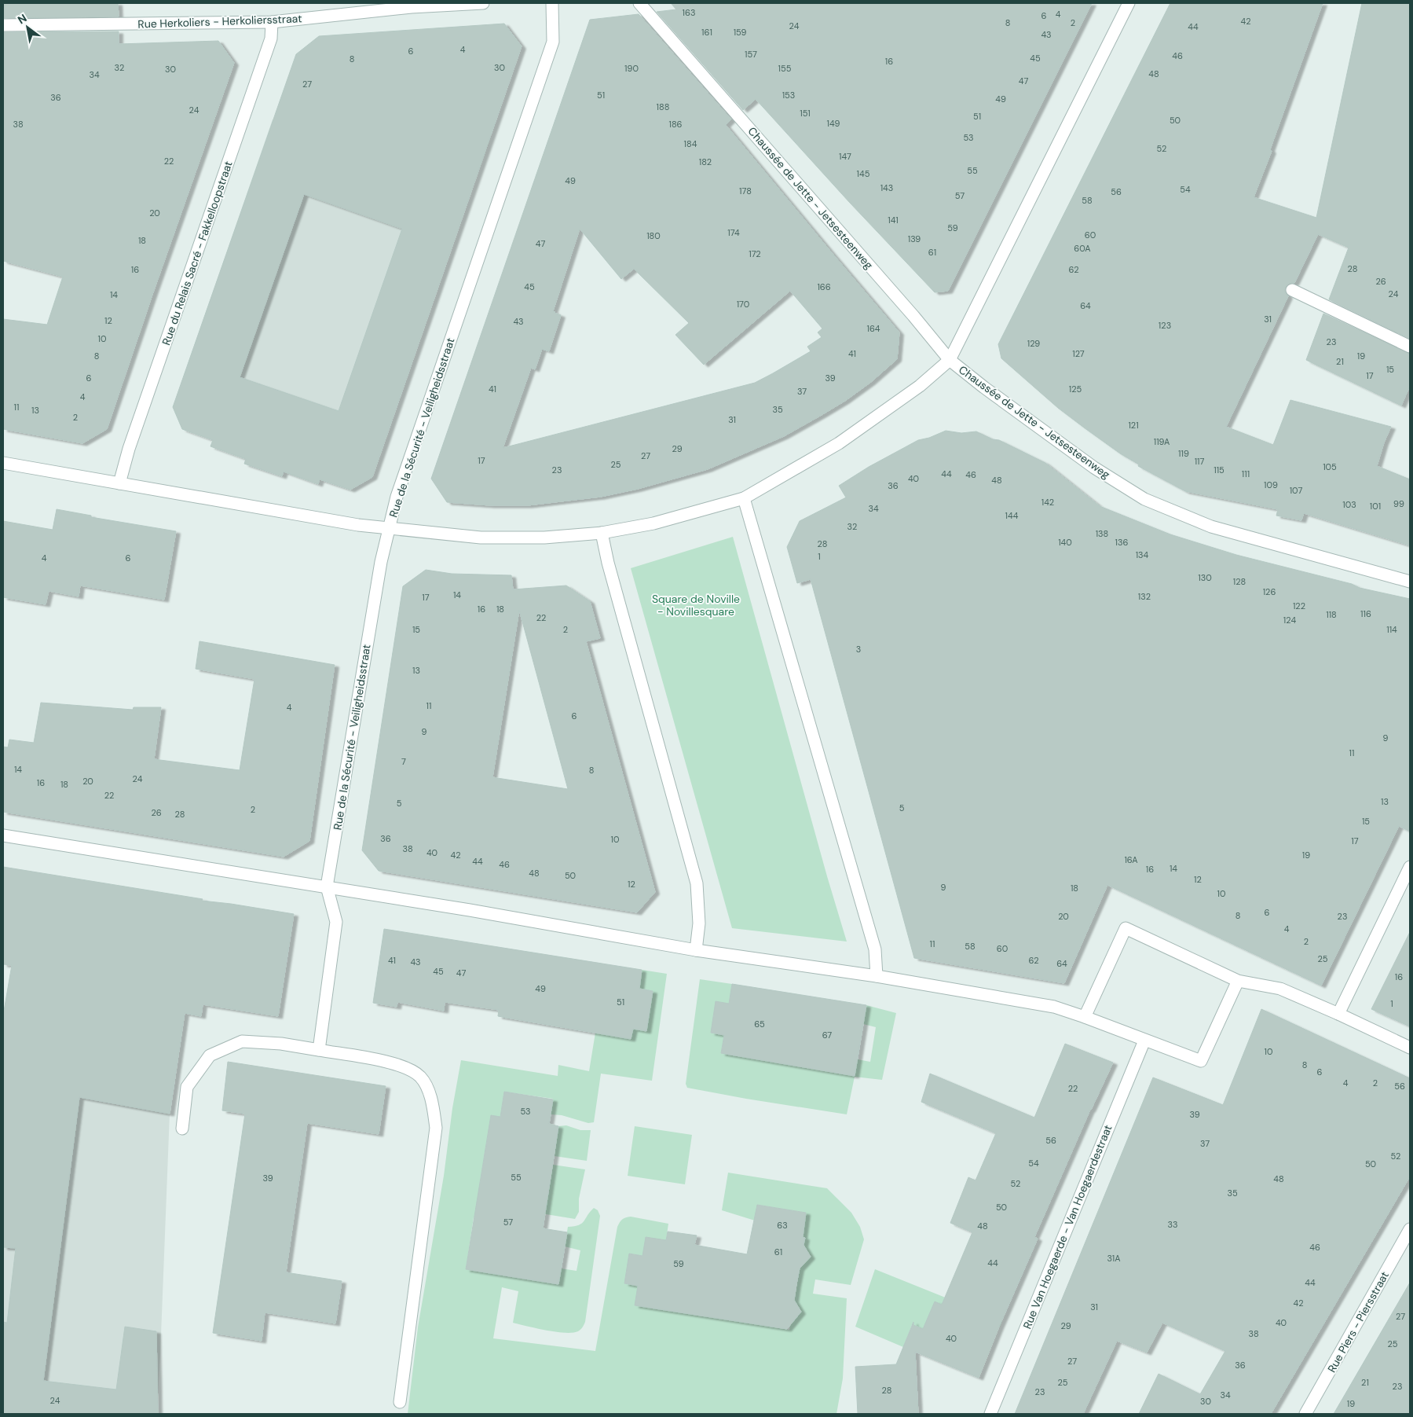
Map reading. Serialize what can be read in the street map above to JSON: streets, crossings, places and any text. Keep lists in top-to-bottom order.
{
  "streets": {
    "street": [
      "Rue Herkoliers - Herkoliersstraat",
      "Chaussée de Jette - Jetsesteenweg",
      "Rue du Relais Sacré - Fakkelloopstraat",
      "Rue de la Sécurité - Veiligheidsstraat",
      "Rue Van Hoegaerde - Van Hoegaerdestraat",
      "Rue Piers - Piersstraat"
    ]
  },
  "crossings": [
    ["Rue Herkoliers - Herkoliersstraat", "Rue du Relais Sacré - Fakkelloopstraat"]
  ],
  "parks": ["Square de Noville - Novillesquare"],
  "house_numbers": [
    "163",
    "4",
    "6",
    "42",
    "8",
    "2",
    "24",
    "44",
    "161",
    "159",
    "43",
    "4",
    "6",
    "157",
    "46",
    "45",
    "8",
    "16",
    "32",
    "30",
    "190",
    "155",
    "30",
    "48",
    "34",
    "47",
    "27",
    "51",
    "153",
    "36",
    "49",
    "188",
    "24",
    "151",
    "51",
    "50",
    "149",
    "38",
    "186",
    "53",
    "184",
    "52",
    "147",
    "22",
    "182",
    "55",
    "145",
    "49",
    "143",
    "54",
    "178",
    "56",
    "57",
    "58",
    "20",
    "141",
    "59",
    "174",
    "60",
    "180",
    "139",
    "18",
    "47",
    "60A",
    "61",
    "172",
    "28",
    "16",
    "62",
    "26",
    "45",
    "166",
    "24",
    "14",
    "170",
    "64",
    "31",
    "12",
    "43",
    "123",
    "164",
    "10",
    "23",
    "129",
    "41",
    "127",
    "8",
    "19",
    "21",
    "15",
    "17",
    "6",
    "39",
    "41",
    "125",
    "37",
    "4",
    "11",
    "35",
    "13",
    "2",
    "31",
    "121",
    "119A",
    "29",
    "119",
    "27",
    "17",
    "117",
    "25",
    "105",
    "23",
    "115",
    "44",
    "111",
    "46",
    "40",
    "48",
    "109",
    "36",
    "107",
    "142",
    "99",
    "103",
    "101",
    "34",
    "144",
    "32",
    "138",
    "140",
    "136",
    "28",
    "134",
    "1",
    "4",
    "6",
    "130",
    "128",
    "126",
    "14",
    "132",
    "17",
    "122",
    "16",
    "18",
    "116",
    "118",
    "22",
    "124",
    "15",
    "2",
    "114",
    "3",
    "13",
    "11",
    "4",
    "6",
    "9",
    "9",
    "11",
    "7",
    "14",
    "8",
    "24",
    "20",
    "16",
    "18",
    "22",
    "13",
    "5",
    "5",
    "2",
    "26",
    "28",
    "15",
    "36",
    "10",
    "17",
    "38",
    "40",
    "42",
    "19",
    "16A",
    "44",
    "46",
    "14",
    "16",
    "48",
    "50",
    "12",
    "12",
    "9",
    "18",
    "10",
    "6",
    "8",
    "20",
    "23",
    "4",
    "2",
    "11",
    "58",
    "60",
    "25",
    "41",
    "62",
    "43",
    "64",
    "45",
    "47",
    "16",
    "49",
    "51",
    "1",
    "65",
    "67",
    "10",
    "8",
    "6",
    "4",
    "2",
    "56",
    "22",
    "53",
    "39",
    "56",
    "37",
    "52",
    "54",
    "50",
    "55",
    "39",
    "48",
    "52",
    "35",
    "50",
    "57",
    "33",
    "63",
    "48",
    "46",
    "61",
    "31A",
    "44",
    "59",
    "44",
    "42",
    "31",
    "27",
    "40",
    "29",
    "38",
    "40",
    "25",
    "27",
    "36",
    "25",
    "21",
    "23",
    "28",
    "23",
    "34",
    "24",
    "30",
    "19"
  ],
  "north": "top left"
}
